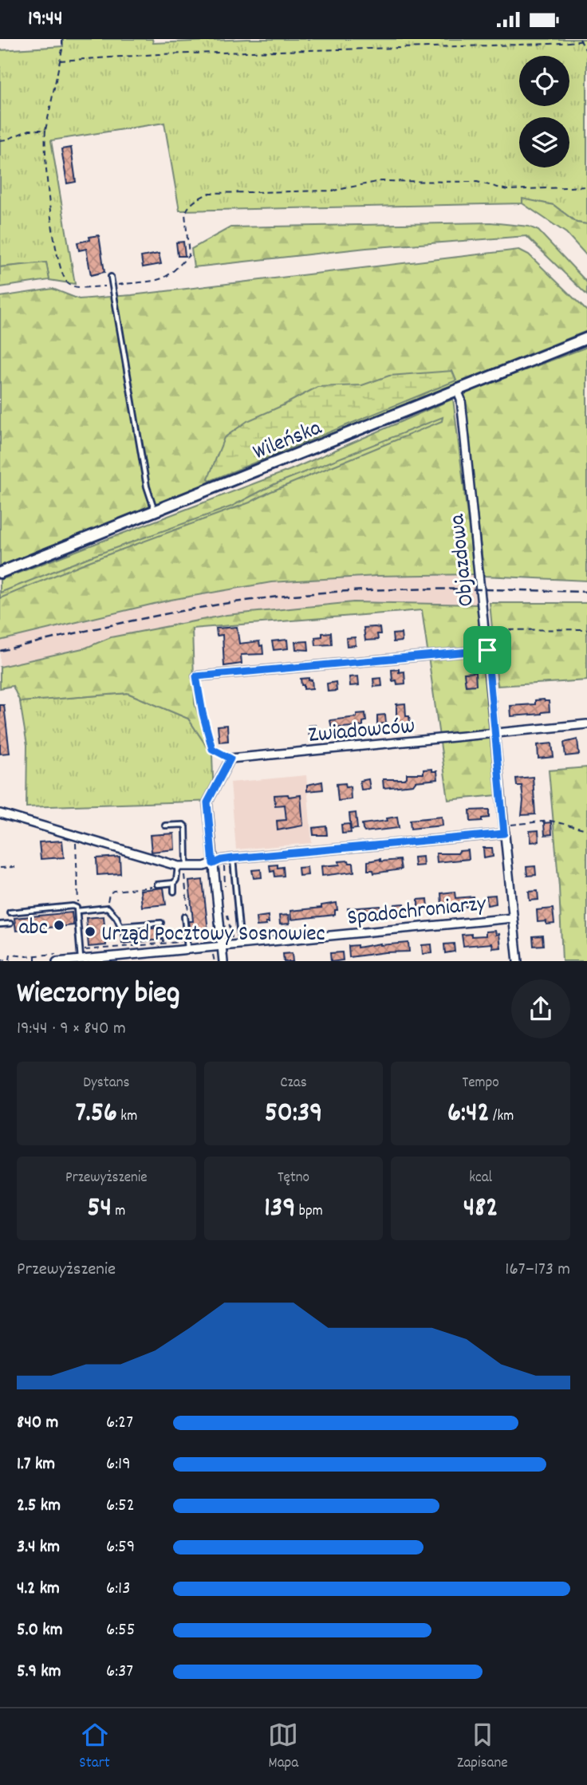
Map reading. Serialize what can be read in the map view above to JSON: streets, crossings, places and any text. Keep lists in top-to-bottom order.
{
  "streets": {
    "street": [
      "Wileńska",
      "Objazdowa",
      "Zwiadowców",
      "Spadochroniarzy"
    ]
  },
  "crossings": [
    ["Wileńska", "Objazdowa"],
    ["Objazdowa", "Zwiadowców"],
    ["Objazdowa", "Spadochroniarzy"]
  ],
  "places": ["abc", "Urząd Pocztowy Sosnowiec"],
  "page": {
    "status": "19:44",
    "heading": ["Wieczorny bieg", "19:44 · 9 × 840 m"],
    "stats": [
      ["Dystans", "7.56 km"],
      ["Czas", "50:39"],
      ["Tempo", "6:42 /km"],
      ["Przewyższenie", "54 m"],
      ["Tętno", "139 bpm"],
      ["kcal", "482"]
    ],
    "chart": ["Przewyższenie", "167–173 m"],
    "list": [
      {
        "name": "840 m",
        "note": "6:27"
      },
      {
        "name": "1.7 km",
        "note": "6:19"
      },
      {
        "name": "2.5 km",
        "note": "6:52"
      },
      {
        "name": "3.4 km",
        "note": "6:59"
      },
      {
        "name": "4.2 km",
        "note": "6:13"
      },
      {
        "name": "5.0 km",
        "note": "6:55"
      },
      {
        "name": "5.9 km",
        "note": "6:37"
      }
    ],
    "tabs": ["Start", "Mapa", "Zapisane"]
  }
}
